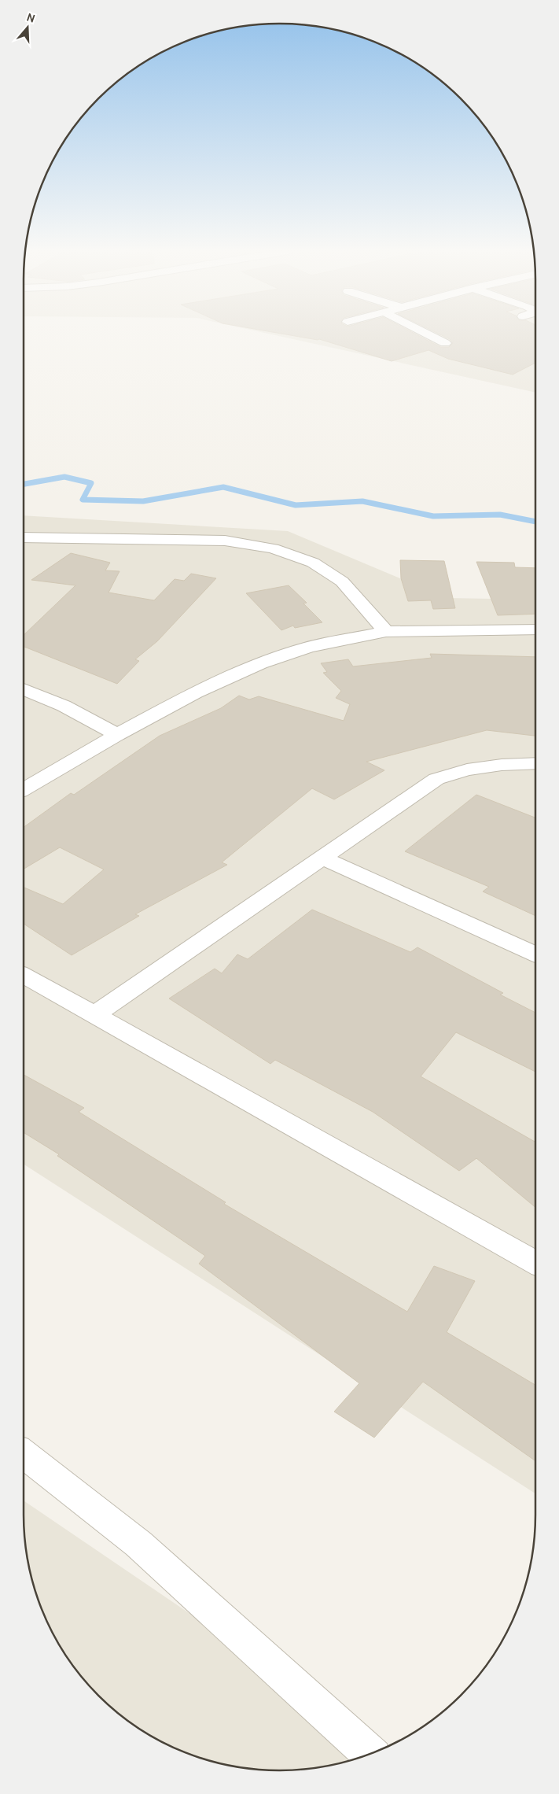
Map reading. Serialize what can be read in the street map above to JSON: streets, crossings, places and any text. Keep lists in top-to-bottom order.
{
  "north": "top"
}
